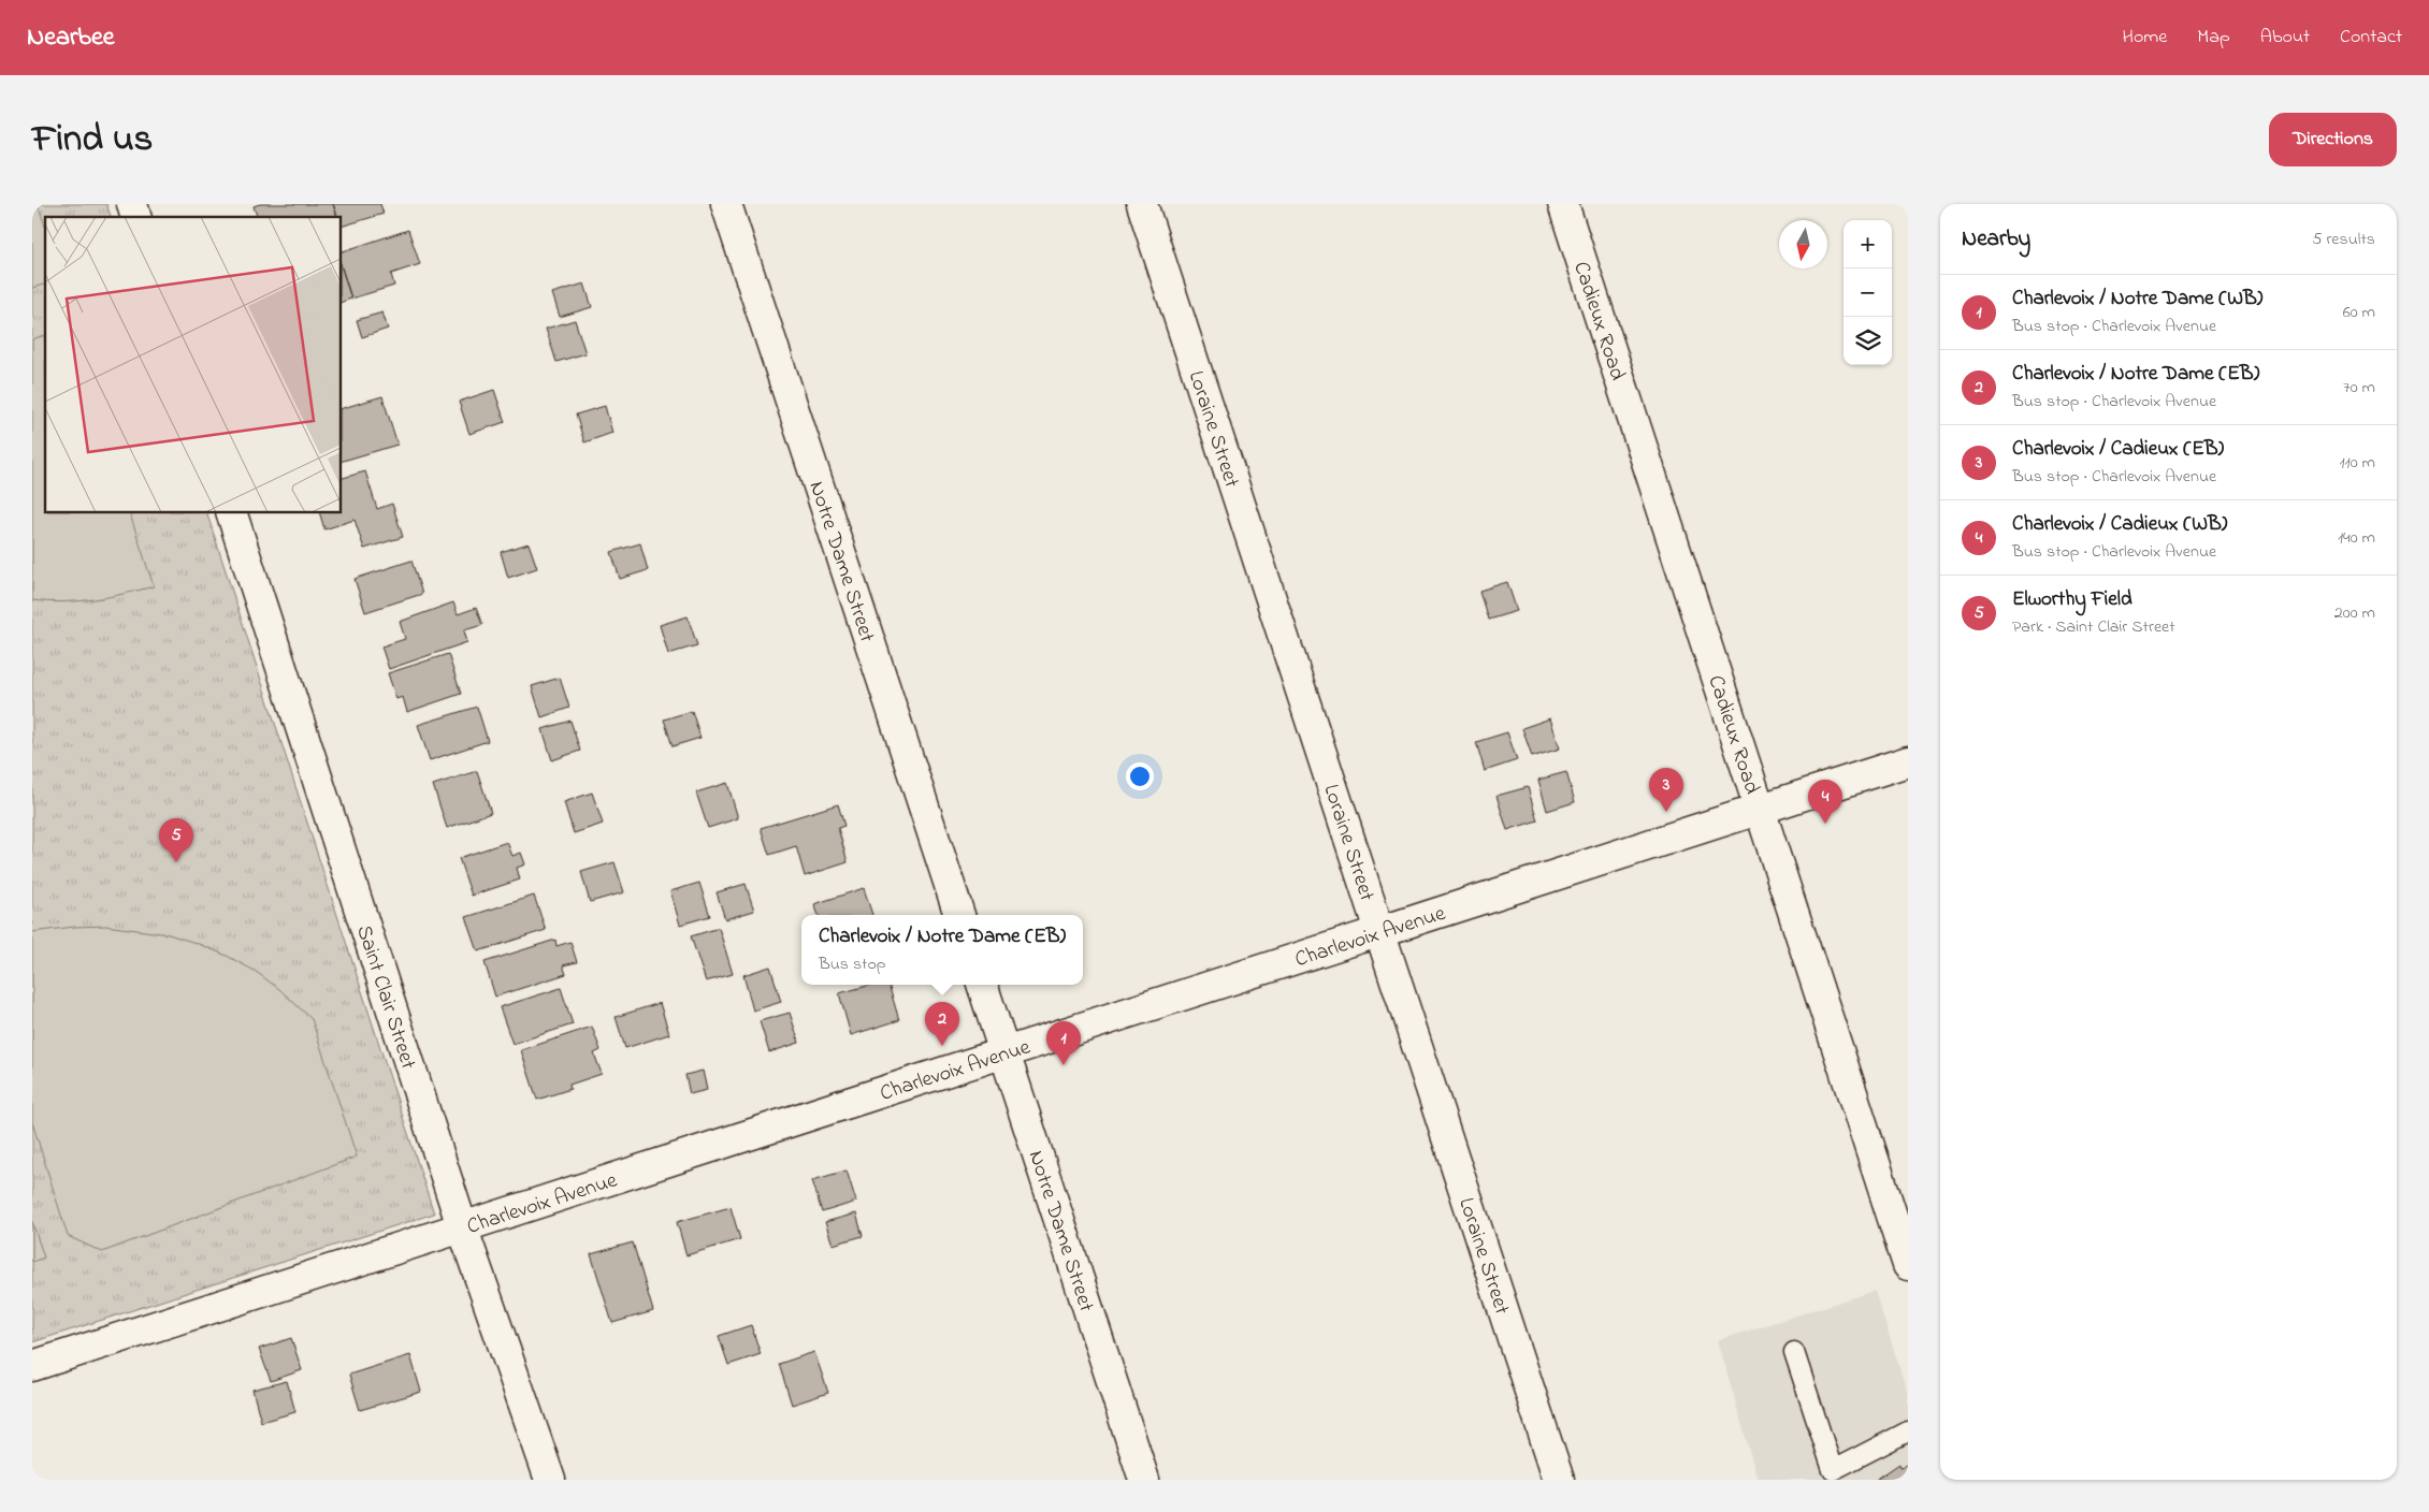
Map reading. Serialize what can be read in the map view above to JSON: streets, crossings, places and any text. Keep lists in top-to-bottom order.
{
  "streets": {
    "street": [
      "Cadieux Road",
      "Loraine Street",
      "Notre Dame Street",
      "Charlevoix Avenue",
      "Saint Clair Street"
    ]
  },
  "crossings": [
    ["Cadieux Road", "Charlevoix Avenue"],
    ["Loraine Street", "Charlevoix Avenue"],
    ["Notre Dame Street", "Charlevoix Avenue"],
    ["Charlevoix Avenue", "Saint Clair Street"]
  ],
  "north": "bottom",
  "page": {
    "header": "Nearbee",
    "nav": [
      "Home",
      "Map",
      "About",
      "Contact"
    ],
    "title": "Find us",
    "buttons": "Directions",
    "heading": ["Nearby", "5 results"],
    "map_buttons": ["+", "−"],
    "list": [
      {
        "mark": "1",
        "name": "Charlevoix / Notre Dame (WB)",
        "note": "Bus stop · Charlevoix Avenue",
        "value": "60 m"
      },
      {
        "mark": "2",
        "name": "Charlevoix / Notre Dame (EB)",
        "note": "Bus stop · Charlevoix Avenue",
        "value": "70 m"
      },
      {
        "mark": "3",
        "name": "Charlevoix / Cadieux (EB)",
        "note": "Bus stop · Charlevoix Avenue",
        "value": "110 m"
      },
      {
        "mark": "4",
        "name": "Charlevoix / Cadieux (WB)",
        "note": "Bus stop · Charlevoix Avenue",
        "value": "140 m"
      },
      {
        "mark": "5",
        "name": "Elworthy Field",
        "note": "Park · Saint Clair Street",
        "value": "200 m"
      }
    ],
    "pins": [
      "3",
      "4",
      "5",
      "2",
      "1"
    ],
    "popup": ["Charlevoix / Notre Dame (EB)", "Bus stop"]
  }
}
